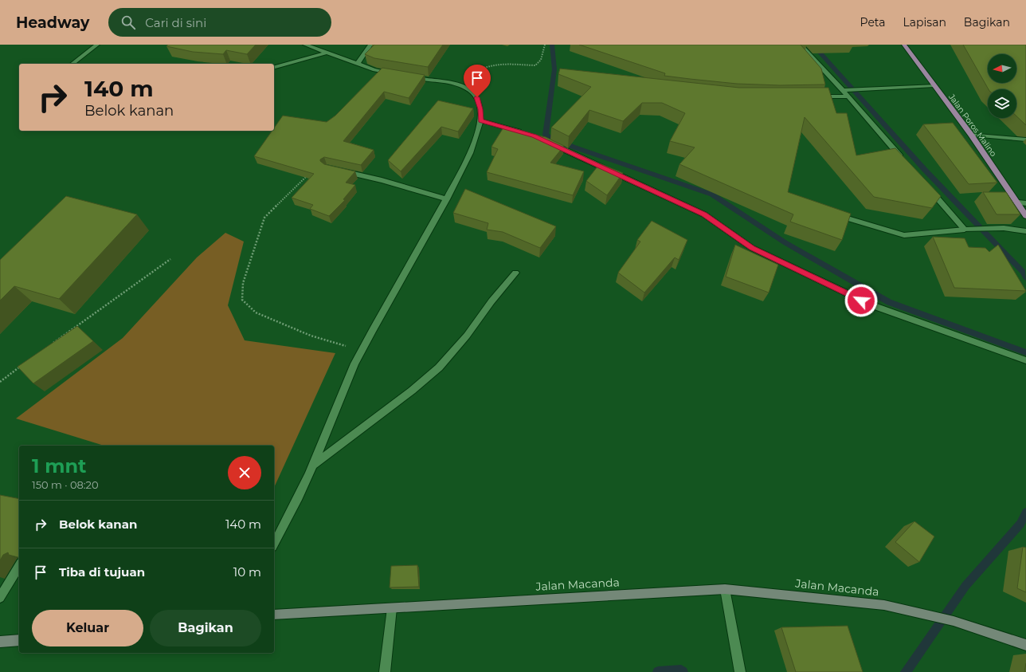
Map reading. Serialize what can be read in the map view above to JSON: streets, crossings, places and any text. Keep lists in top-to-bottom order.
{
  "streets": {
    "main road": ["Jalan Poros Malino"],
    "street": ["Jalan Macanda"]
  },
  "north": "left",
  "page": {
    "header": "Headway",
    "search": "Cari di sini",
    "nav": ["Peta", "Lapisan", "Bagikan"],
    "turn": ["140 m", "Belok kanan"],
    "heading": ["1 mnt", "150 m · 08:20"],
    "list": [
      {
        "name": "Belok kanan",
        "value": "140 m"
      },
      {
        "name": "Tiba di tujuan",
        "value": "10 m"
      }
    ],
    "buttons": ["Keluar", "Bagikan"]
  }
}
